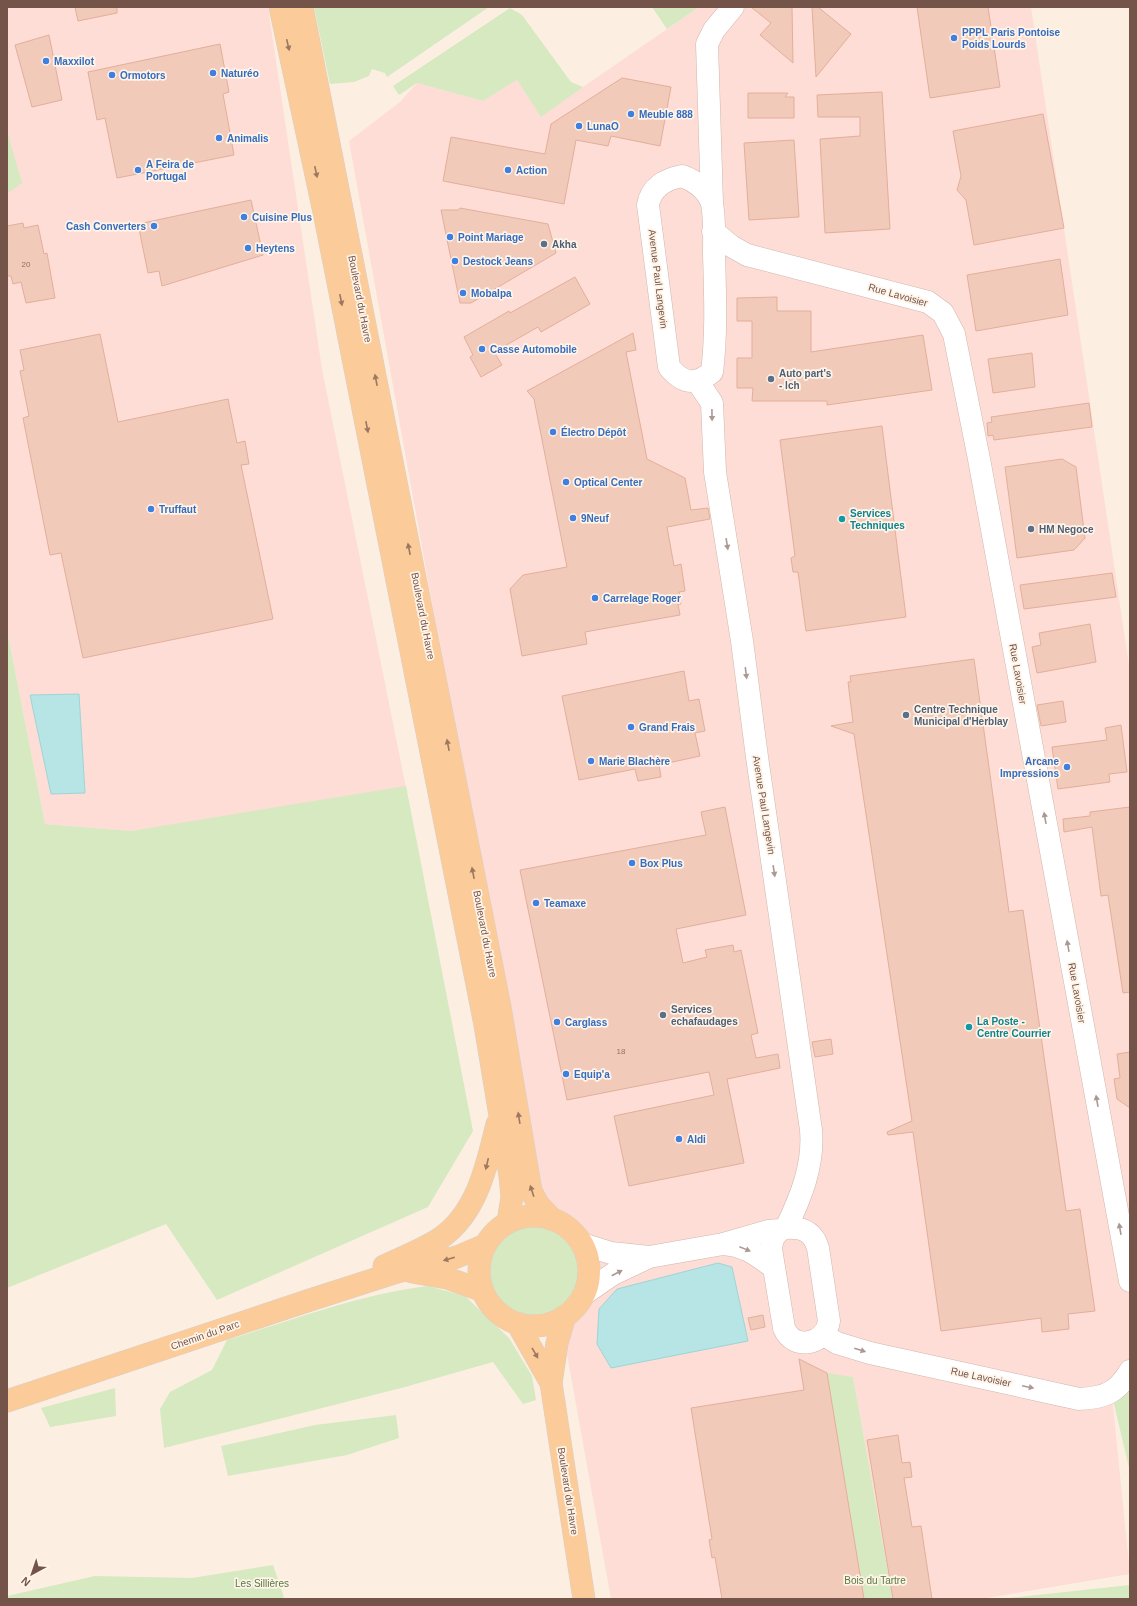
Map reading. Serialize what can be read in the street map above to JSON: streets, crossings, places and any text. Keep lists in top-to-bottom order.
{
  "streets": {
    "main road": ["Boulevard du Havre", "Chemin du Parc"],
    "street": ["Avenue Paul Langevin", "Rue Lavoisier"]
  },
  "crossings": [
    ["Avenue Paul Langevin", "Rue Lavoisier"],
    ["Boulevard du Havre", "Chemin du Parc"]
  ],
  "one_way": ["Avenue Paul Langevin"],
  "parks": ["Bois du Tartre", "Les Sillières"],
  "places": [
    "PPPL Paris Pontoise Poids Lourds",
    "Maxxilot",
    "Naturéo",
    "Ormotors",
    "Meuble 888",
    "LunaO",
    "Animalis",
    "A Feira de Portugal",
    "Action",
    "Cuisine Plus",
    "Cash Converters",
    "Point Mariage",
    "Akha",
    "Heytens",
    "Destock Jeans",
    "Mobalpa",
    "Casse Automobile",
    "Auto part's - lch",
    "Électro Dépôt",
    "Optical Center",
    "Truffaut",
    "9Neuf",
    "Services Techniques",
    "HM Negoce",
    "Carrelage Roger",
    "Centre Technique Municipal d'Herblay",
    "Grand Frais",
    "Marie Blachère",
    "Arcane Impressions",
    "Box Plus",
    "Teamaxe",
    "Services echafaudages",
    "Carglass",
    "La Poste - Centre Courrier",
    "Equip'a",
    "Aldi"
  ],
  "house_numbers": ["20", "18"],
  "north": "bottom left"
}
